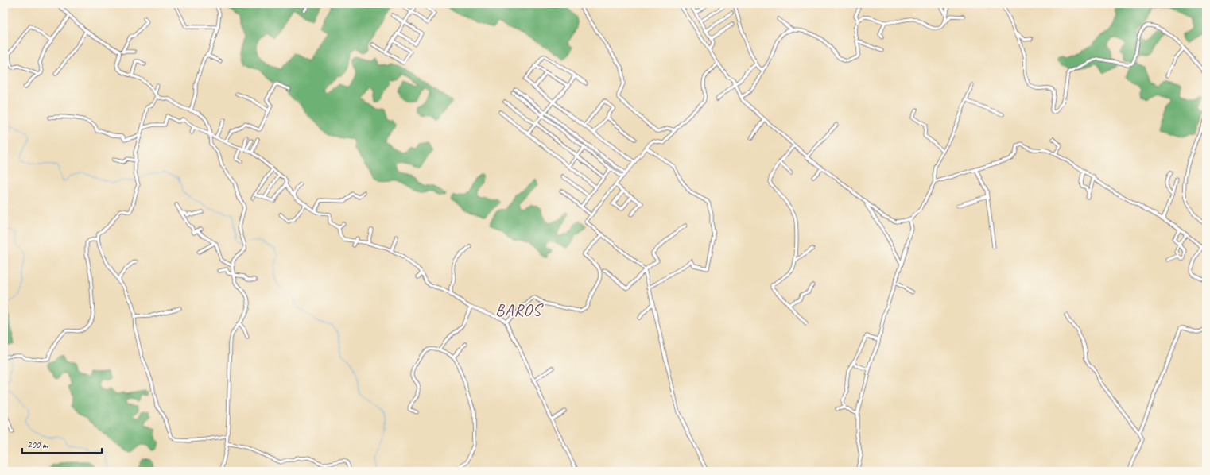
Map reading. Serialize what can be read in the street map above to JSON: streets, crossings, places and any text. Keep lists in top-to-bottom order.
{
  "districts": ["BAROS"],
  "scale_bar": "200 m"
}
